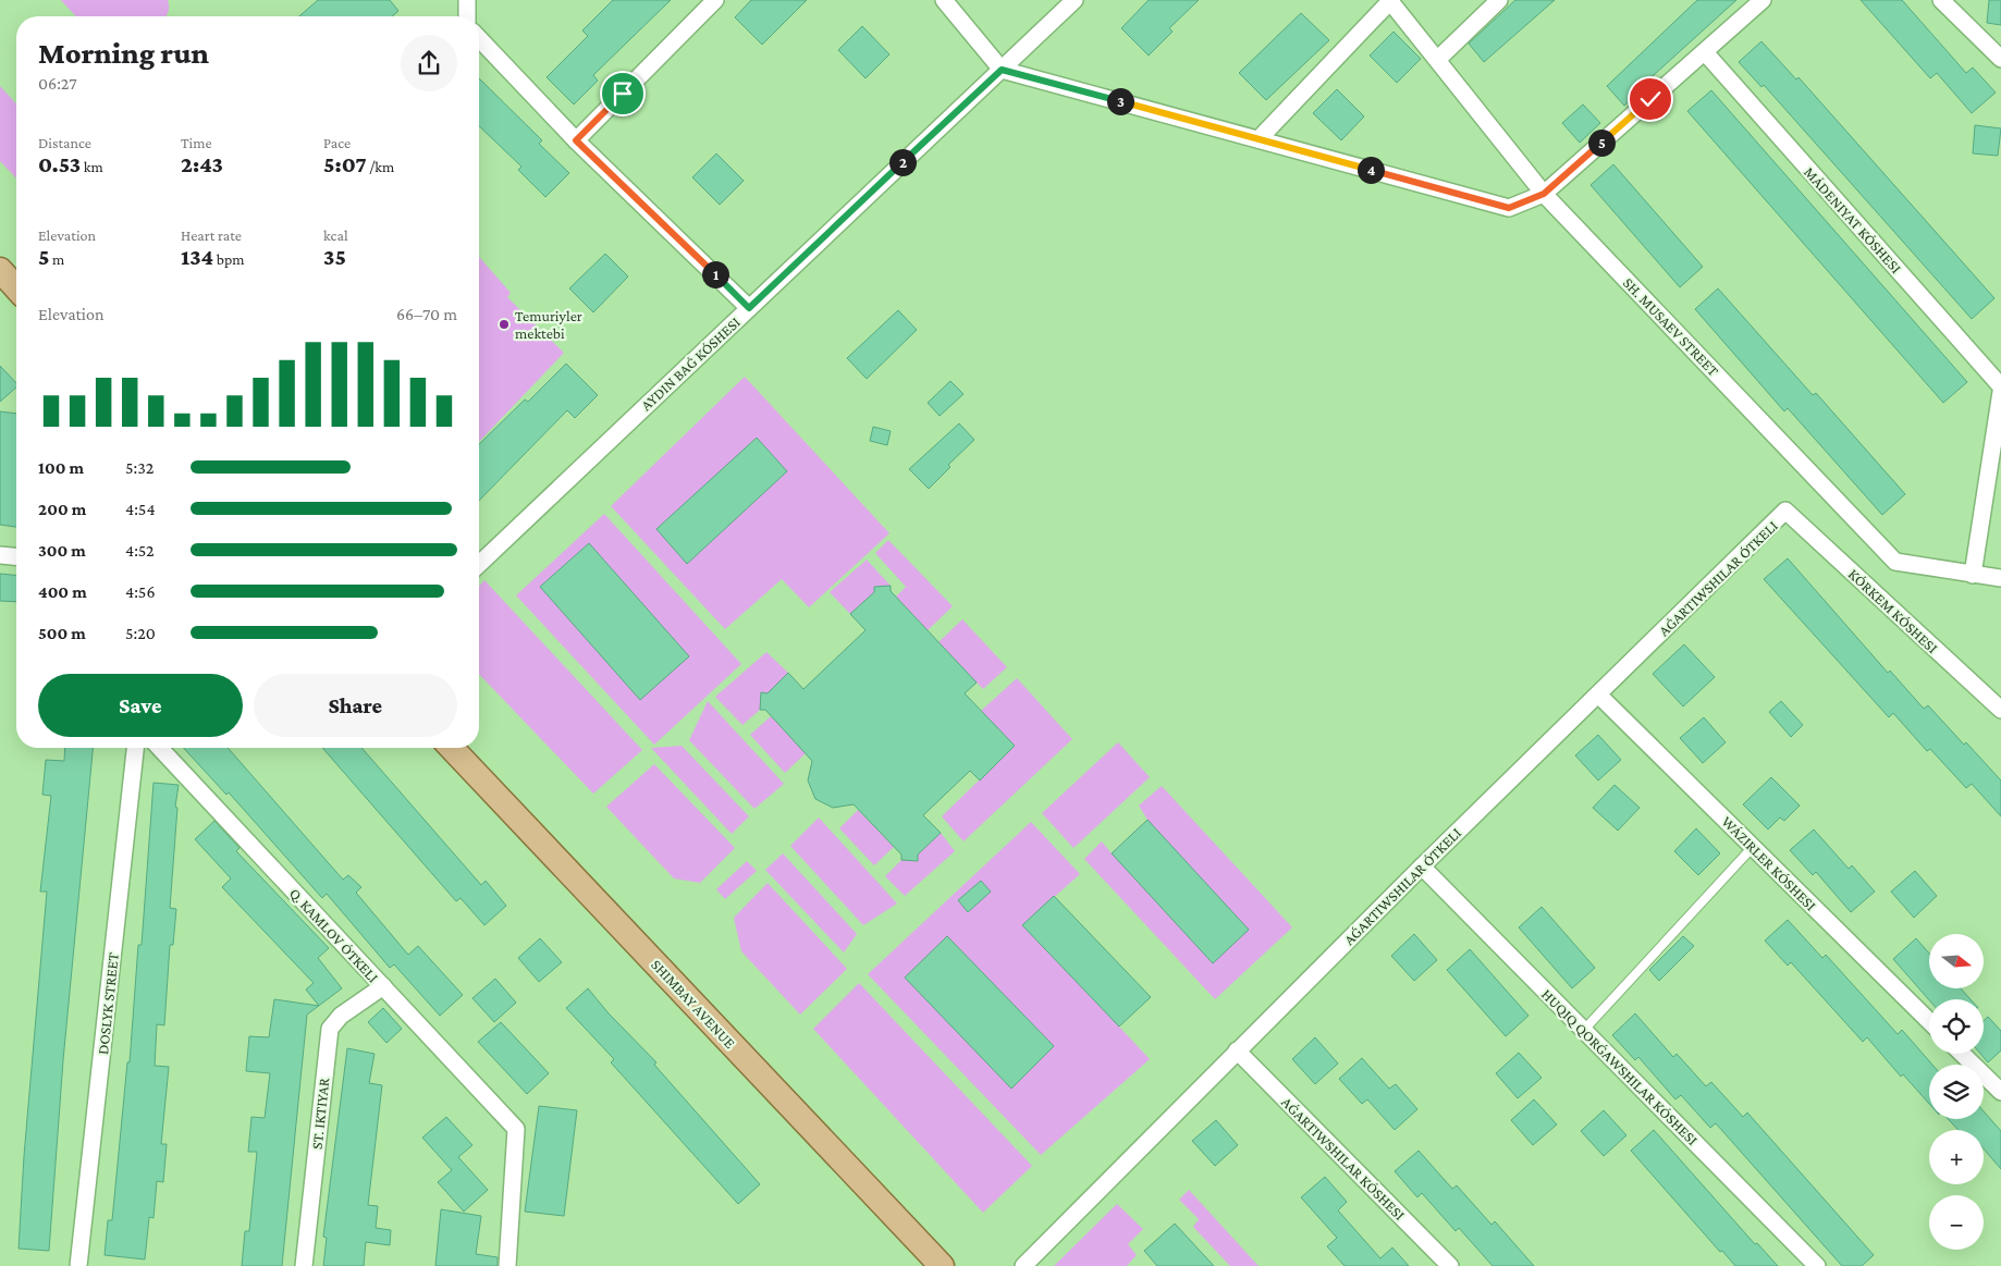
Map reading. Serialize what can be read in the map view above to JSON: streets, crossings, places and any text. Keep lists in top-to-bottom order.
{
  "streets": {
    "main road": ["SHIMBAY AVENUE"],
    "street": [
      "MÁDENIYAT KÓSHESI",
      "SH. MUSAEV STREET",
      "KÓRKEM KÓSHESI",
      "WÁZIRLER KÓSHESI",
      "Q. KAMLOV ÓTKELI",
      "DOSLYK STREET",
      "ST. IKTIYAR"
    ]
  },
  "crossings": [
    ["KÓRKEM KÓSHESI", "WÁZIRLER KÓSHESI"],
    ["Q. KAMLOV ÓTKELI", "ST. IKTIYAR"]
  ],
  "places": ["Temuriyler mektebi"],
  "north": "right",
  "page": {
    "heading": ["Morning run", "06:27"],
    "pins": [
      "3",
      "5",
      "2",
      "4",
      "1"
    ],
    "stats": [
      ["Distance", "0.53 km"],
      ["Time", "2:43"],
      ["Pace", "5:07 /km"],
      ["Elevation", "5 m"],
      ["Heart rate", "134 bpm"],
      ["kcal", "35"]
    ],
    "chart": ["Elevation", "66–70 m"],
    "list": [
      {
        "name": "100 m",
        "note": "5:32"
      },
      {
        "name": "200 m",
        "note": "4:54"
      },
      {
        "name": "300 m",
        "note": "4:52"
      },
      {
        "name": "400 m",
        "note": "4:56"
      },
      {
        "name": "500 m",
        "note": "5:20"
      }
    ],
    "buttons": ["Save", "Share"],
    "map_buttons": ["+", "−"]
  }
}
